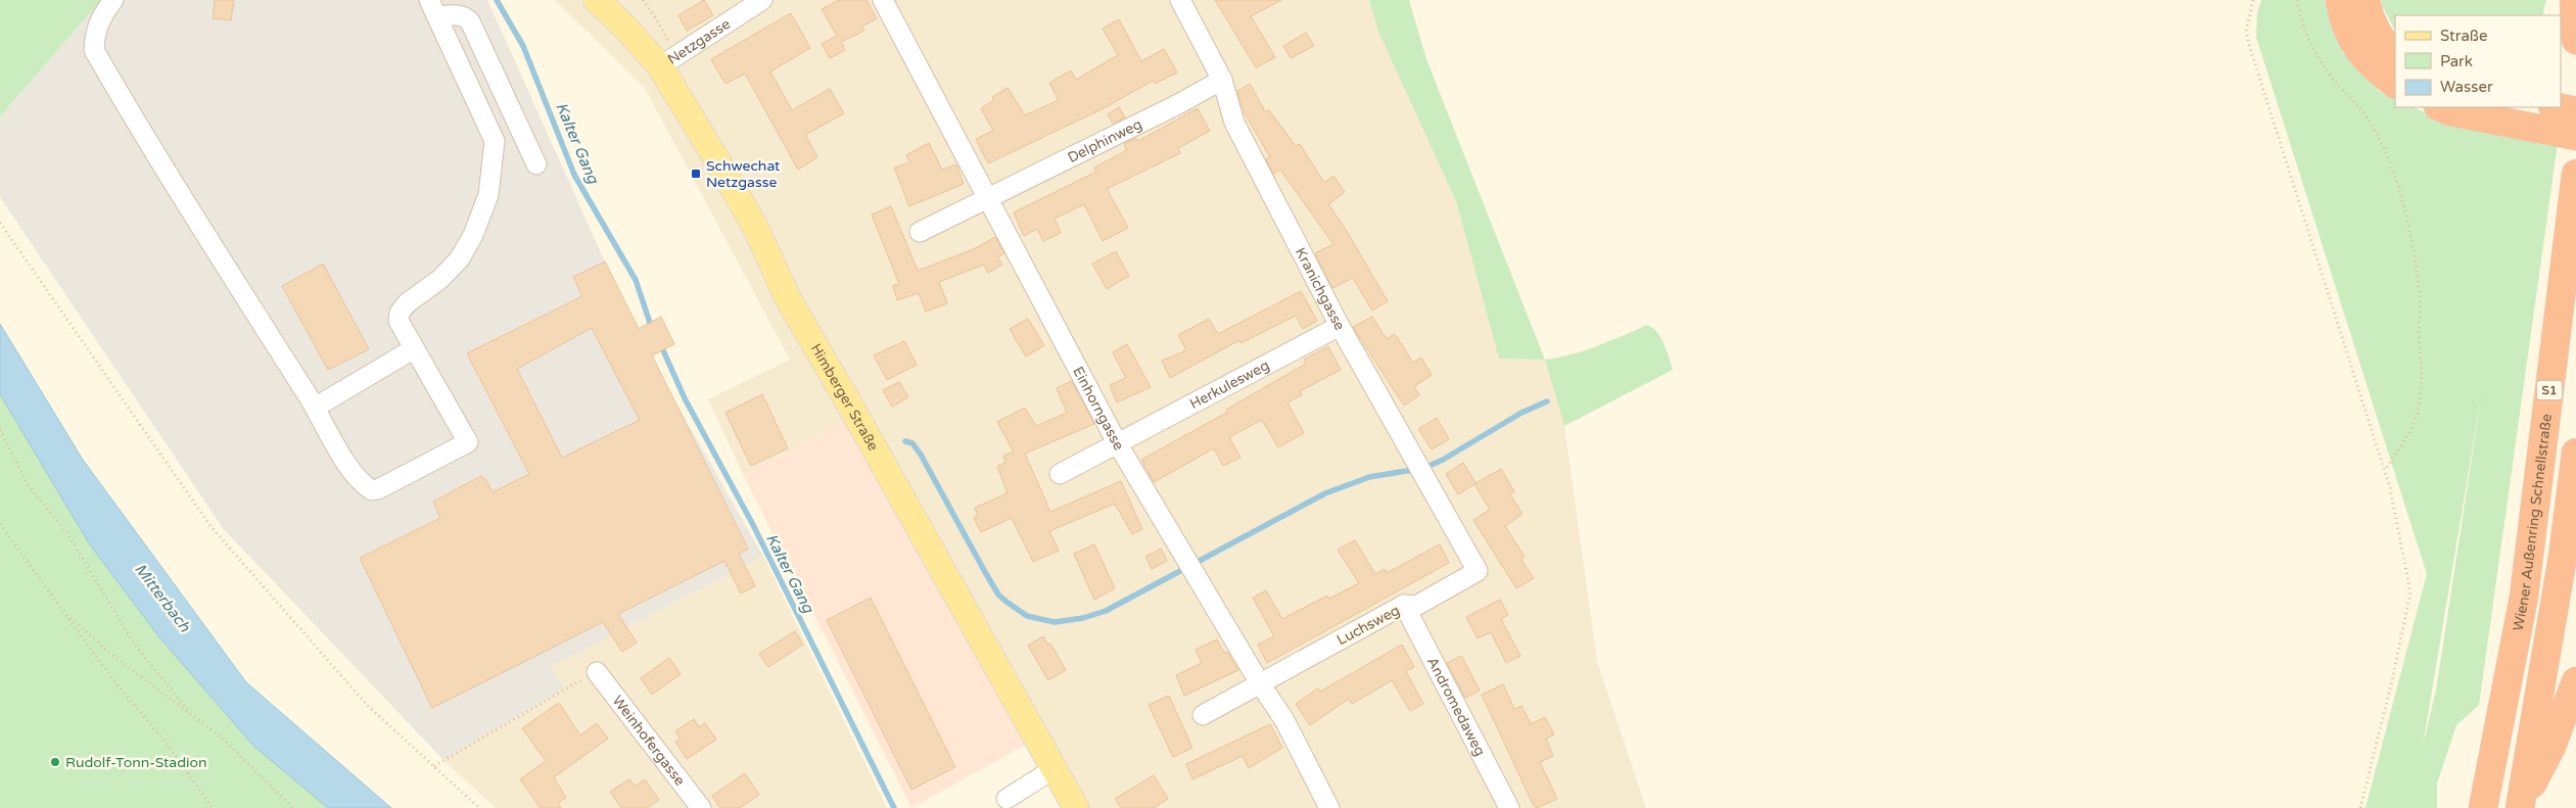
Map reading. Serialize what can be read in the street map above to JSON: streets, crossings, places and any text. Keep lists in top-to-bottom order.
{
  "streets": {
    "highway": ["S1", "Wiener Außenring Schnellstraße"],
    "main road": ["Himberger Straße"],
    "street": [
      "Netzgasse",
      "Delphinweg",
      "Kranichgasse",
      "Herkulesweg",
      "Einhorngasse",
      "Luchsweg",
      "Andromedaweg",
      "Weinhofergasse"
    ]
  },
  "crossings": [
    ["Netzgasse", "Himberger Straße"],
    ["Delphinweg", "Kranichgasse"],
    ["Delphinweg", "Einhorngasse"],
    ["Kranichgasse", "Herkulesweg"],
    ["Kranichgasse", "Luchsweg"],
    ["Herkulesweg", "Einhorngasse"],
    ["Einhorngasse", "Luchsweg"],
    ["Luchsweg", "Andromedaweg"]
  ],
  "water": ["Kalter Gang", "Mitterbach"],
  "places": {
    "transit": ["Schwechat Netzgasse"],
    "other": ["Rudolf-Tonn-Stadion"]
  },
  "legend": ["Straße", "Park", "Wasser"]
}
